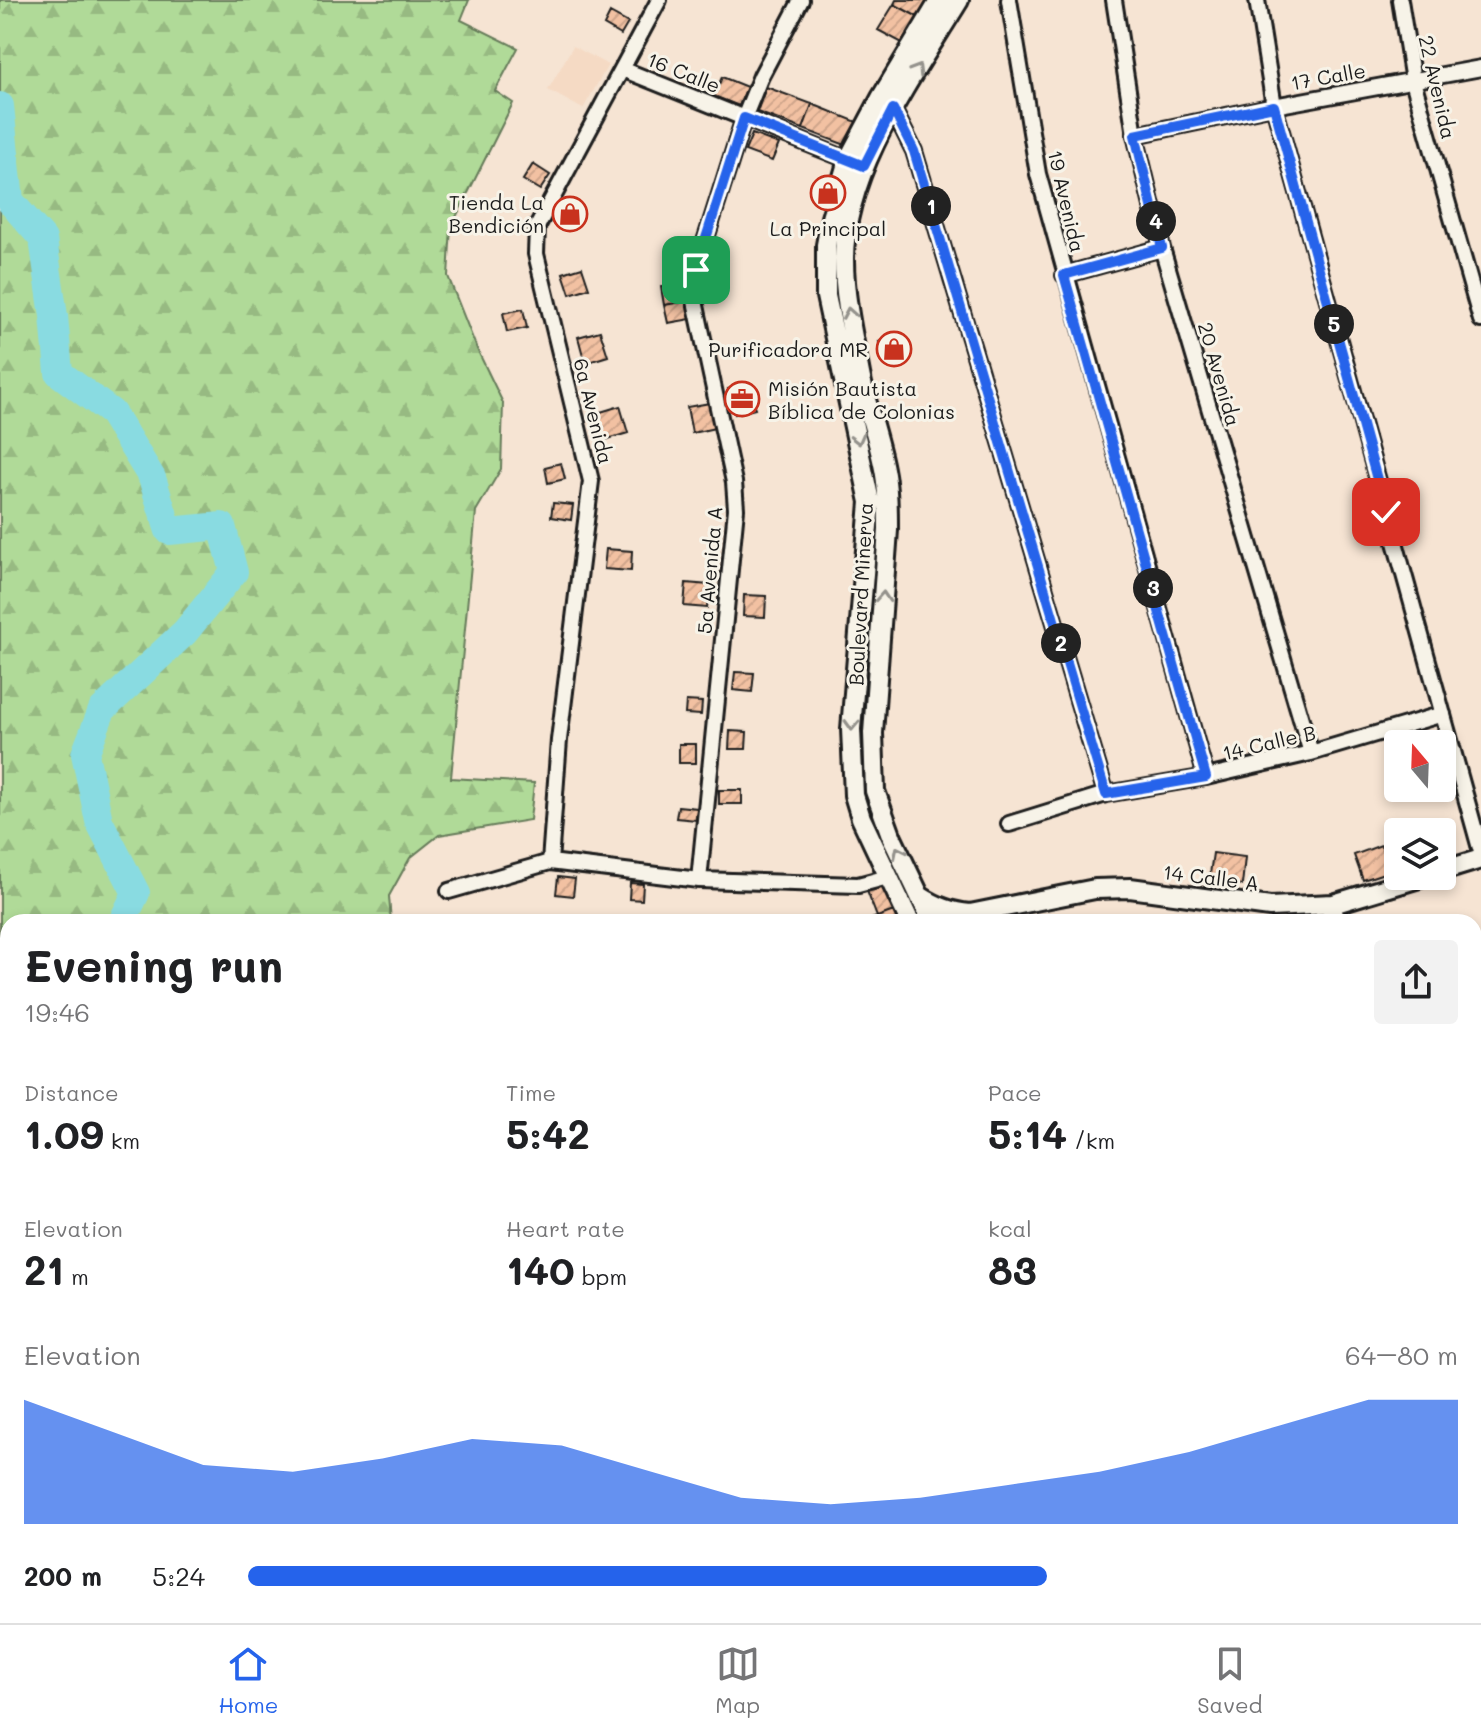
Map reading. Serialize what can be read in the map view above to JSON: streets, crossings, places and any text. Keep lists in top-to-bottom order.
{
  "streets": {
    "street": [
      "16 Calle",
      "17 Calle",
      "22 Avenida",
      "19 Avenida",
      "20 Avenida",
      "6a Avenida",
      "5a Avenida A",
      "Boulevard Minerva",
      "14 Calle B",
      "14 Calle A"
    ]
  },
  "crossings": [
    ["16 Calle", "6a Avenida"],
    ["16 Calle", "5a Avenida A"],
    ["16 Calle", "Boulevard Minerva"],
    ["17 Calle", "22 Avenida"],
    ["17 Calle", "20 Avenida"],
    ["19 Avenida", "14 Calle B"],
    ["20 Avenida", "14 Calle B"],
    ["Boulevard Minerva", "14 Calle A"]
  ],
  "places": {
    "shop": ["La Principal", "Tienda La Bendición", "Purificadora MR"],
    "office": ["Misión Bautista Bíblica de Colonias"]
  },
  "north": "top",
  "page": {
    "pins": [
      "1",
      "4",
      "5",
      "3",
      "2"
    ],
    "heading": ["Evening run", "19:46"],
    "stats": [
      ["Distance", "1.09 km"],
      ["Time", "5:42"],
      ["Pace", "5:14 /km"],
      ["Elevation", "21 m"],
      ["Heart rate", "140 bpm"],
      ["kcal", "83"]
    ],
    "chart": ["Elevation", "64–80 m"],
    "list": [
      {
        "name": "200 m",
        "note": "5:24"
      }
    ],
    "tabs": ["Home", "Map", "Saved"]
  }
}
